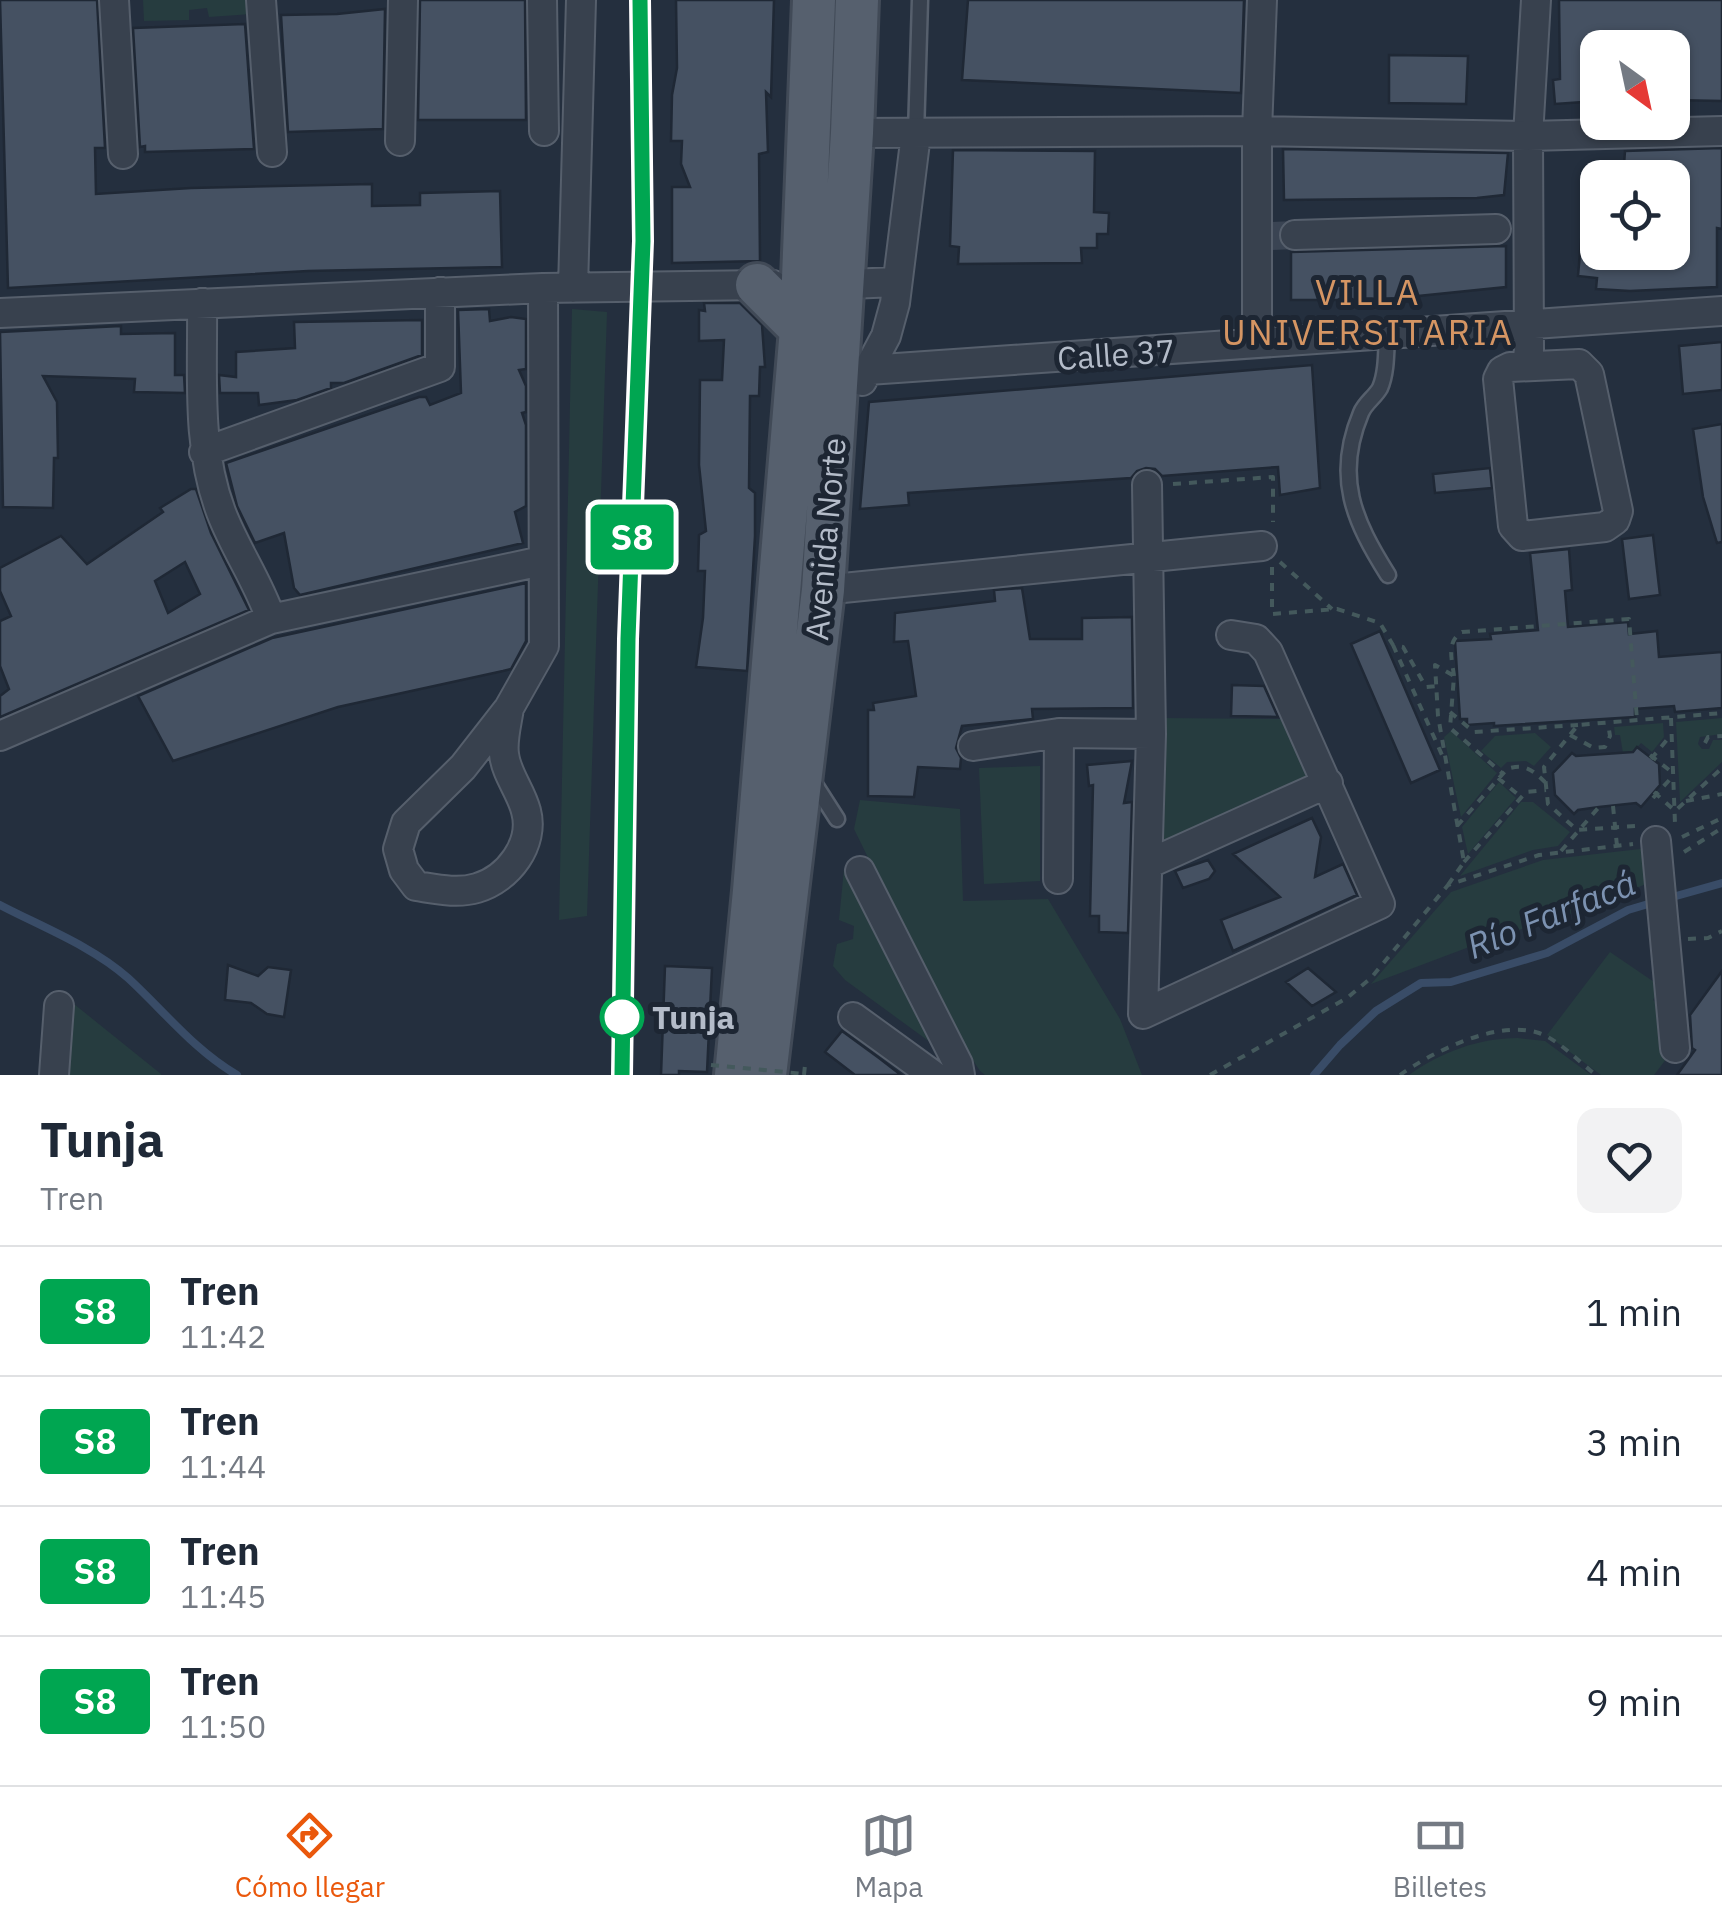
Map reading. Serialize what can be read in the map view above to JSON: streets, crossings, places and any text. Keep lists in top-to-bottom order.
{
  "streets": {
    "main road": ["Avenida Norte"],
    "street": ["Calle 37"]
  },
  "districts": ["VILLA UNIVERSITARIA"],
  "water": ["Río Farfacá"],
  "places": ["Tunja"],
  "north": "bottom right",
  "page": {
    "on_map": "S8",
    "heading": ["Tunja", "Tren"],
    "list": [
      {
        "mark": "S8",
        "name": "Tren",
        "note": "11:42",
        "value": "1 min"
      },
      {
        "mark": "S8",
        "name": "Tren",
        "note": "11:44",
        "value": "3 min"
      },
      {
        "mark": "S8",
        "name": "Tren",
        "note": "11:45",
        "value": "4 min"
      },
      {
        "mark": "S8",
        "name": "Tren",
        "note": "11:50",
        "value": "9 min"
      }
    ],
    "tabs": ["Cómo llegar", "Mapa", "Billetes"]
  }
}
